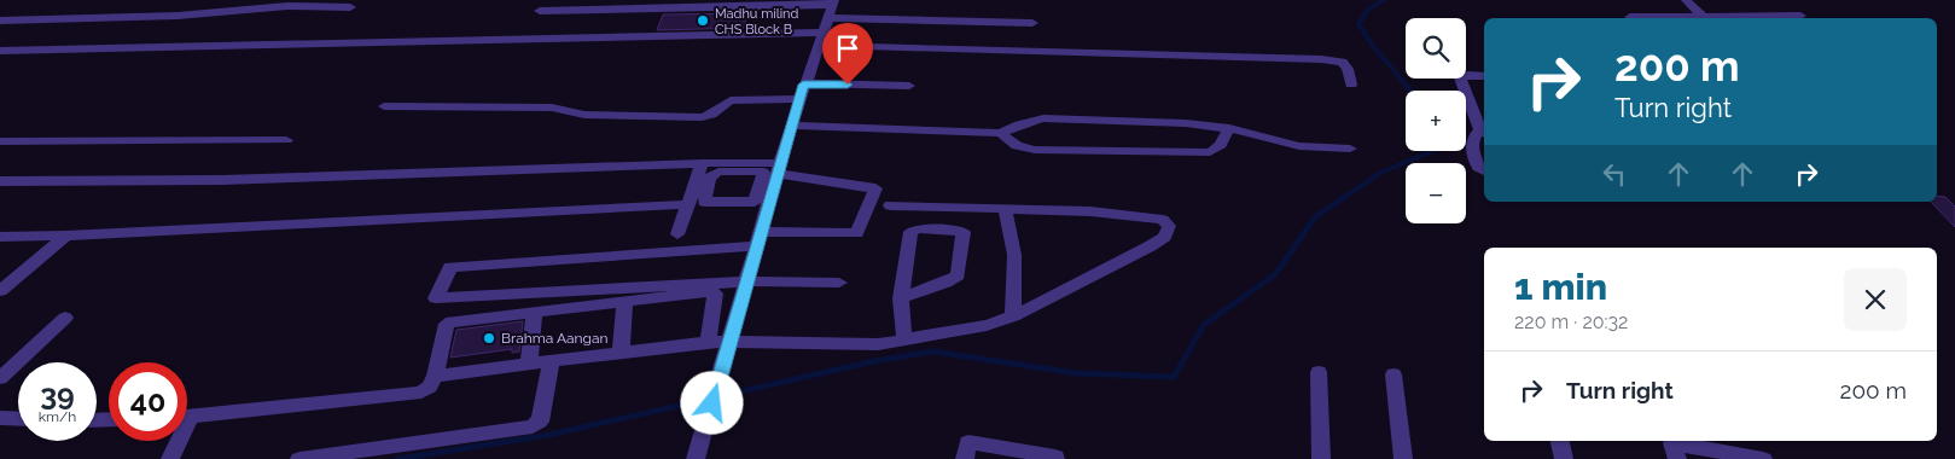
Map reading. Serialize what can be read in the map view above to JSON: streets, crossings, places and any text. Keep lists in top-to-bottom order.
{
  "places": ["Madhu milind CHS Block B", "Brahma Aangan"],
  "page": {
    "map_buttons": ["+", "−"],
    "turn": ["200 m", "Turn right"],
    "heading": ["1 min", "220 m · 20:32"],
    "list": [
      {
        "name": "Turn right",
        "value": "200 m"
      }
    ],
    "speed": "39 km/h",
    "limit": "40"
  }
}
